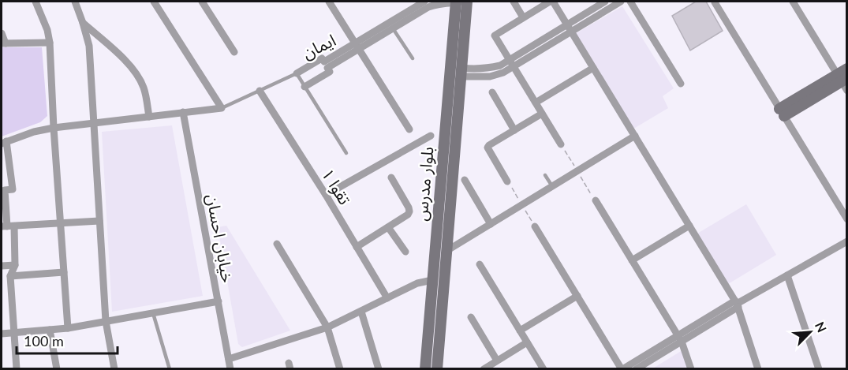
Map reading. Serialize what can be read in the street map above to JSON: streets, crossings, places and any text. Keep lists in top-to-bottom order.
{
  "streets": {
    "main road": ["بلوار مدرس"],
    "street": ["ایمان", "تقوا ۱", "خیابان احسان"]
  },
  "crossings": [
    ["ایمان", "بلوار مدرس"],
    ["ایمان", "تقوا ۱"]
  ],
  "scale_bar": "100 m",
  "north": "top right"
}
